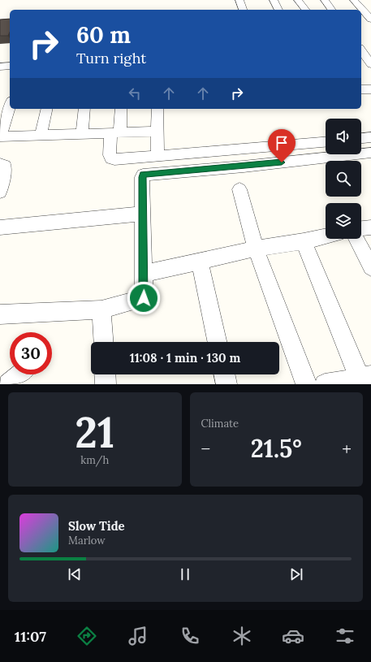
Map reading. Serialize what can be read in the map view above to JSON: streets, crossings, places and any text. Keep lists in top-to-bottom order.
{
  "page": {
    "turn": ["60 m", "Turn right"],
    "limit": "30",
    "trip": "11:08 · 1 min · 130 m",
    "tile": [
      ["21", "km/h"],
      "Climate"
    ],
    "heat": ["−", "21.5°", "+"],
    "song": ["Slow Tide", "Marlow"],
    "tabs": "11:07"
  }
}
